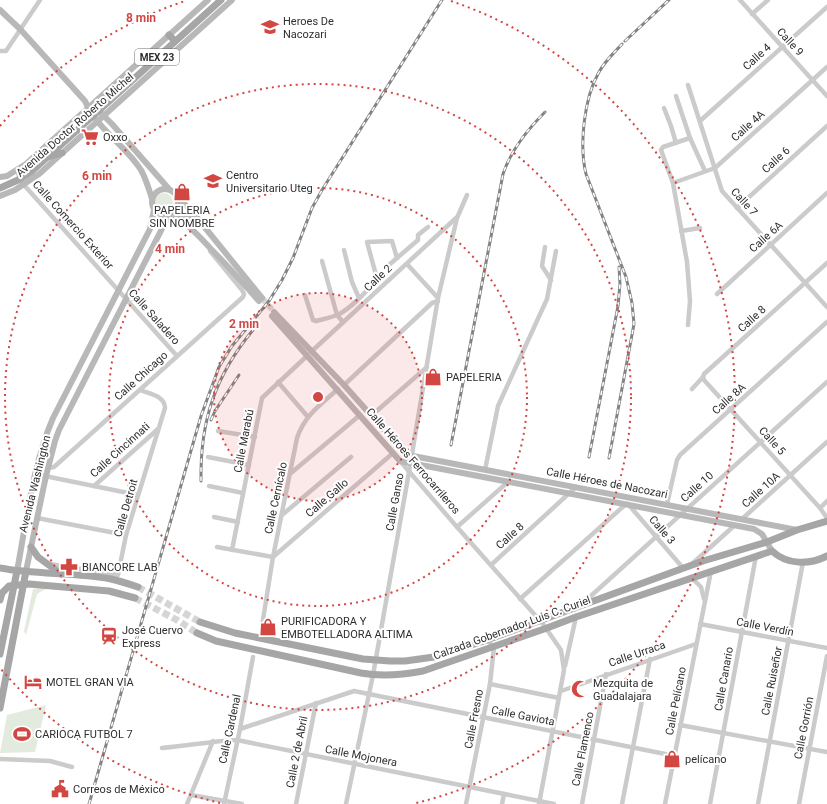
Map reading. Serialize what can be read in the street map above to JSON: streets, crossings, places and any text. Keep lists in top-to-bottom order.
{
  "streets": {
    "main road": [
      "MEX 23",
      "Avenida Doctor Roberto Michel",
      "Calle Héroes Ferrocarrileros",
      "Calle Héroes de Nacozari",
      "Avenida Washington",
      "Calzada Gobernador Luis C. Curiel"
    ],
    "street": [
      "Calle 9",
      "Calle 4",
      "Calle 4A",
      "Calle 6",
      "Calle 7",
      "Calle Comercio Exterior",
      "Calle 6A",
      "Calle 2",
      "Calle Saladero",
      "Calle 8",
      "Calle Chicago",
      "Calle 8A",
      "Calle Marabú",
      "Calle 5",
      "Calle Cincinnati",
      "Calle 10",
      "Calle 10A",
      "Calle Cernícalo",
      "Calle Gallo",
      "Calle Ganso",
      "Calle Detroit",
      "Calle 3",
      "Calle Verdín",
      "Calle Urraca",
      "Calle Canario",
      "Calle Ruiseñor",
      "Calle Pelícano",
      "Calle Gaviota",
      "Calle Fresno",
      "Calle Gorrión",
      "Calle Cardenal",
      "Calle Flamenco",
      "Calle 2 de Abril",
      "Calle Mojonera"
    ]
  },
  "crossings": [
    ["Calle 9", "Calle 4"],
    ["Calle 9", "Calle 4A"],
    ["Calle 4", "Calle 7"],
    ["Avenida Doctor Roberto Michel", "Calle Comercio Exterior"],
    ["Calle 4A", "Calle 7"],
    ["Calle 6", "Calle 7"],
    ["Calle 7", "Calle 6A"],
    ["Calle 7", "Calle 8"],
    ["Calle Comercio Exterior", "Calle Saladero"],
    ["Calle Comercio Exterior", "Avenida Washington"],
    ["Calle 2", "Calle Marabú"],
    ["Calle 2", "Calle Héroes Ferrocarrileros"],
    ["Calle 2", "Calle Ganso"],
    ["Calle Saladero", "Calle Chicago"],
    ["Calle Saladero", "Avenida Washington"],
    ["Calle 8", "Calle 5"],
    ["Calle 8", "Calle Héroes Ferrocarrileros"],
    ["Calle 8", "Calle Héroes de Nacozari"],
    ["Calle Chicago", "Avenida Washington"],
    ["Calle Chicago", "Calle Detroit"],
    ["Calle 8A", "Calle 5"],
    ["Calle 8A", "Calle Héroes de Nacozari"],
    ["Calle Marabú", "Calle Héroes Ferrocarrileros"],
    ["Calle 5", "Calle 10"],
    ["Calle 5", "Calle 10A"],
    ["Calle Cincinnati", "Calle Detroit"],
    ["Calle Héroes Ferrocarrileros", "Calle Héroes de Nacozari"],
    ["Calle Héroes Ferrocarrileros", "Calle Cernícalo"],
    ["Calle Héroes Ferrocarrileros", "Calle Gallo"],
    ["Calle Héroes Ferrocarrileros", "Calle Ganso"],
    ["Calle Héroes Ferrocarrileros", "Calzada Gobernador Luis C. Curiel"],
    ["Calle Héroes de Nacozari", "Calle 10"],
    ["Calle Héroes de Nacozari", "Calle 10A"],
    ["Calle Héroes de Nacozari", "Calle Ganso"],
    ["Calle Héroes de Nacozari", "Calle 3"],
    ["Calle Héroes de Nacozari", "Calzada Gobernador Luis C. Curiel"],
    ["Calle 10", "Calle 3"],
    ["Calle 10", "Calzada Gobernador Luis C. Curiel"],
    ["Calle Cernícalo", "Calle Gallo"],
    ["Calle Ganso", "Calzada Gobernador Luis C. Curiel"],
    ["Calle Ganso", "Calle Gaviota"],
    ["Calle Ganso", "Calle Mojonera"],
    ["Calle 3", "Calzada Gobernador Luis C. Curiel"],
    ["Calle Verdín", "Calle Canario"],
    ["Calle Verdín", "Calle Ruiseñor"],
    ["Calle Verdín", "Calle Pelícano"],
    ["Calzada Gobernador Luis C. Curiel", "Calle Canario"],
    ["Calzada Gobernador Luis C. Curiel", "Calle Pelícano"],
    ["Calzada Gobernador Luis C. Curiel", "Calle Fresno"],
    ["Calle Urraca", "Calle Pelícano"],
    ["Calle Urraca", "Calle Flamenco"],
    ["Calle Pelícano", "Calle Gaviota"],
    ["Calle Gaviota", "Calle Fresno"],
    ["Calle Gaviota", "Calle Cardenal"],
    ["Calle Gaviota", "Calle Flamenco"],
    ["Calle Gaviota", "Calle 2 de Abril"],
    ["Calle Fresno", "Calle Mojonera"],
    ["Calle Cardenal", "Calle Mojonera"],
    ["Calle 2 de Abril", "Calle Mojonera"]
  ],
  "places": {
    "school or university": ["Heroes De Nacozari", "Centro Universitario Uteg"],
    "supermarket": ["Oxxo"],
    "shop": [
      "PAPELERIA SIN NOMBRE",
      "PAPELERIA",
      "PURIFICADORA Y EMBOTELLADORA ALTIMA",
      "pelícano"
    ],
    "pharmacy": ["BIANCORE LAB"],
    "station": ["José Cuervo Express"],
    "hotel": ["MOTEL GRAN VIA"],
    "mosque": ["Mezquita de Guadalajara"],
    "sports": ["CARIOCA FUTBOL 7"],
    "public building": ["Correos de México"]
  },
  "rings": [
    "8 min",
    "6 min",
    "4 min",
    "2 min"
  ]
}
